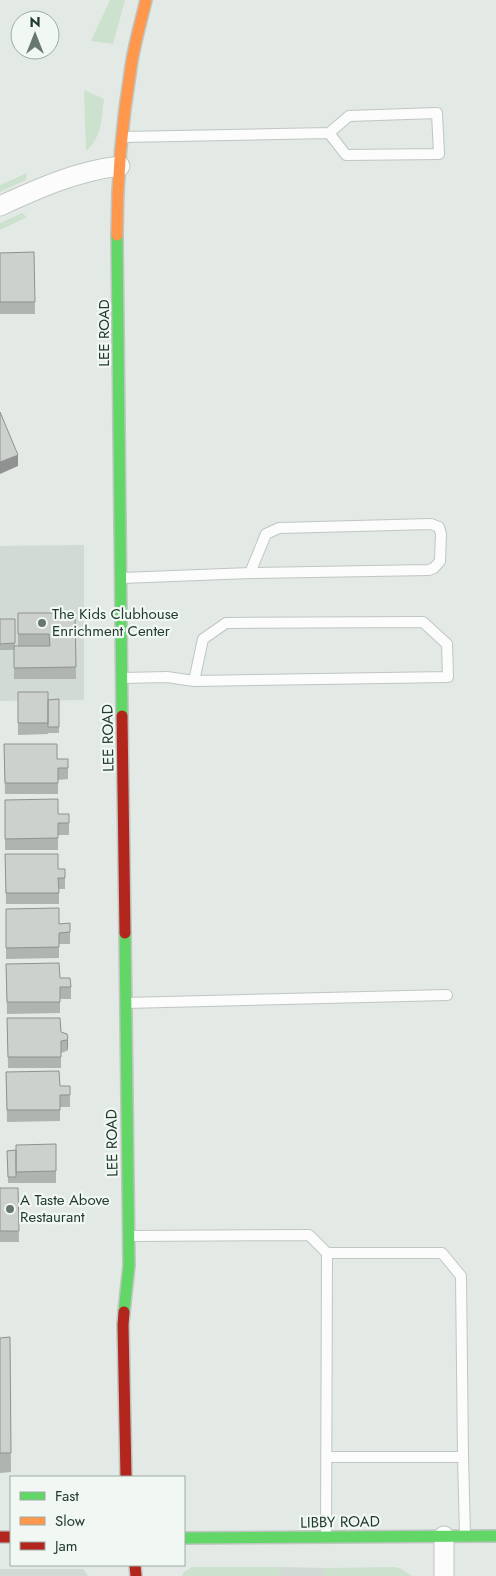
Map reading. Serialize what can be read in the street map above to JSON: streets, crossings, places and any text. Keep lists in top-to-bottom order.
{
  "streets": {
    "main road": ["LEE ROAD", "LIBBY ROAD"]
  },
  "places": ["The Kids Clubhouse Enrichment Center", "A Taste Above Restaurant"],
  "legend": ["Fast", "Slow", "Jam"],
  "north": "top"
}
